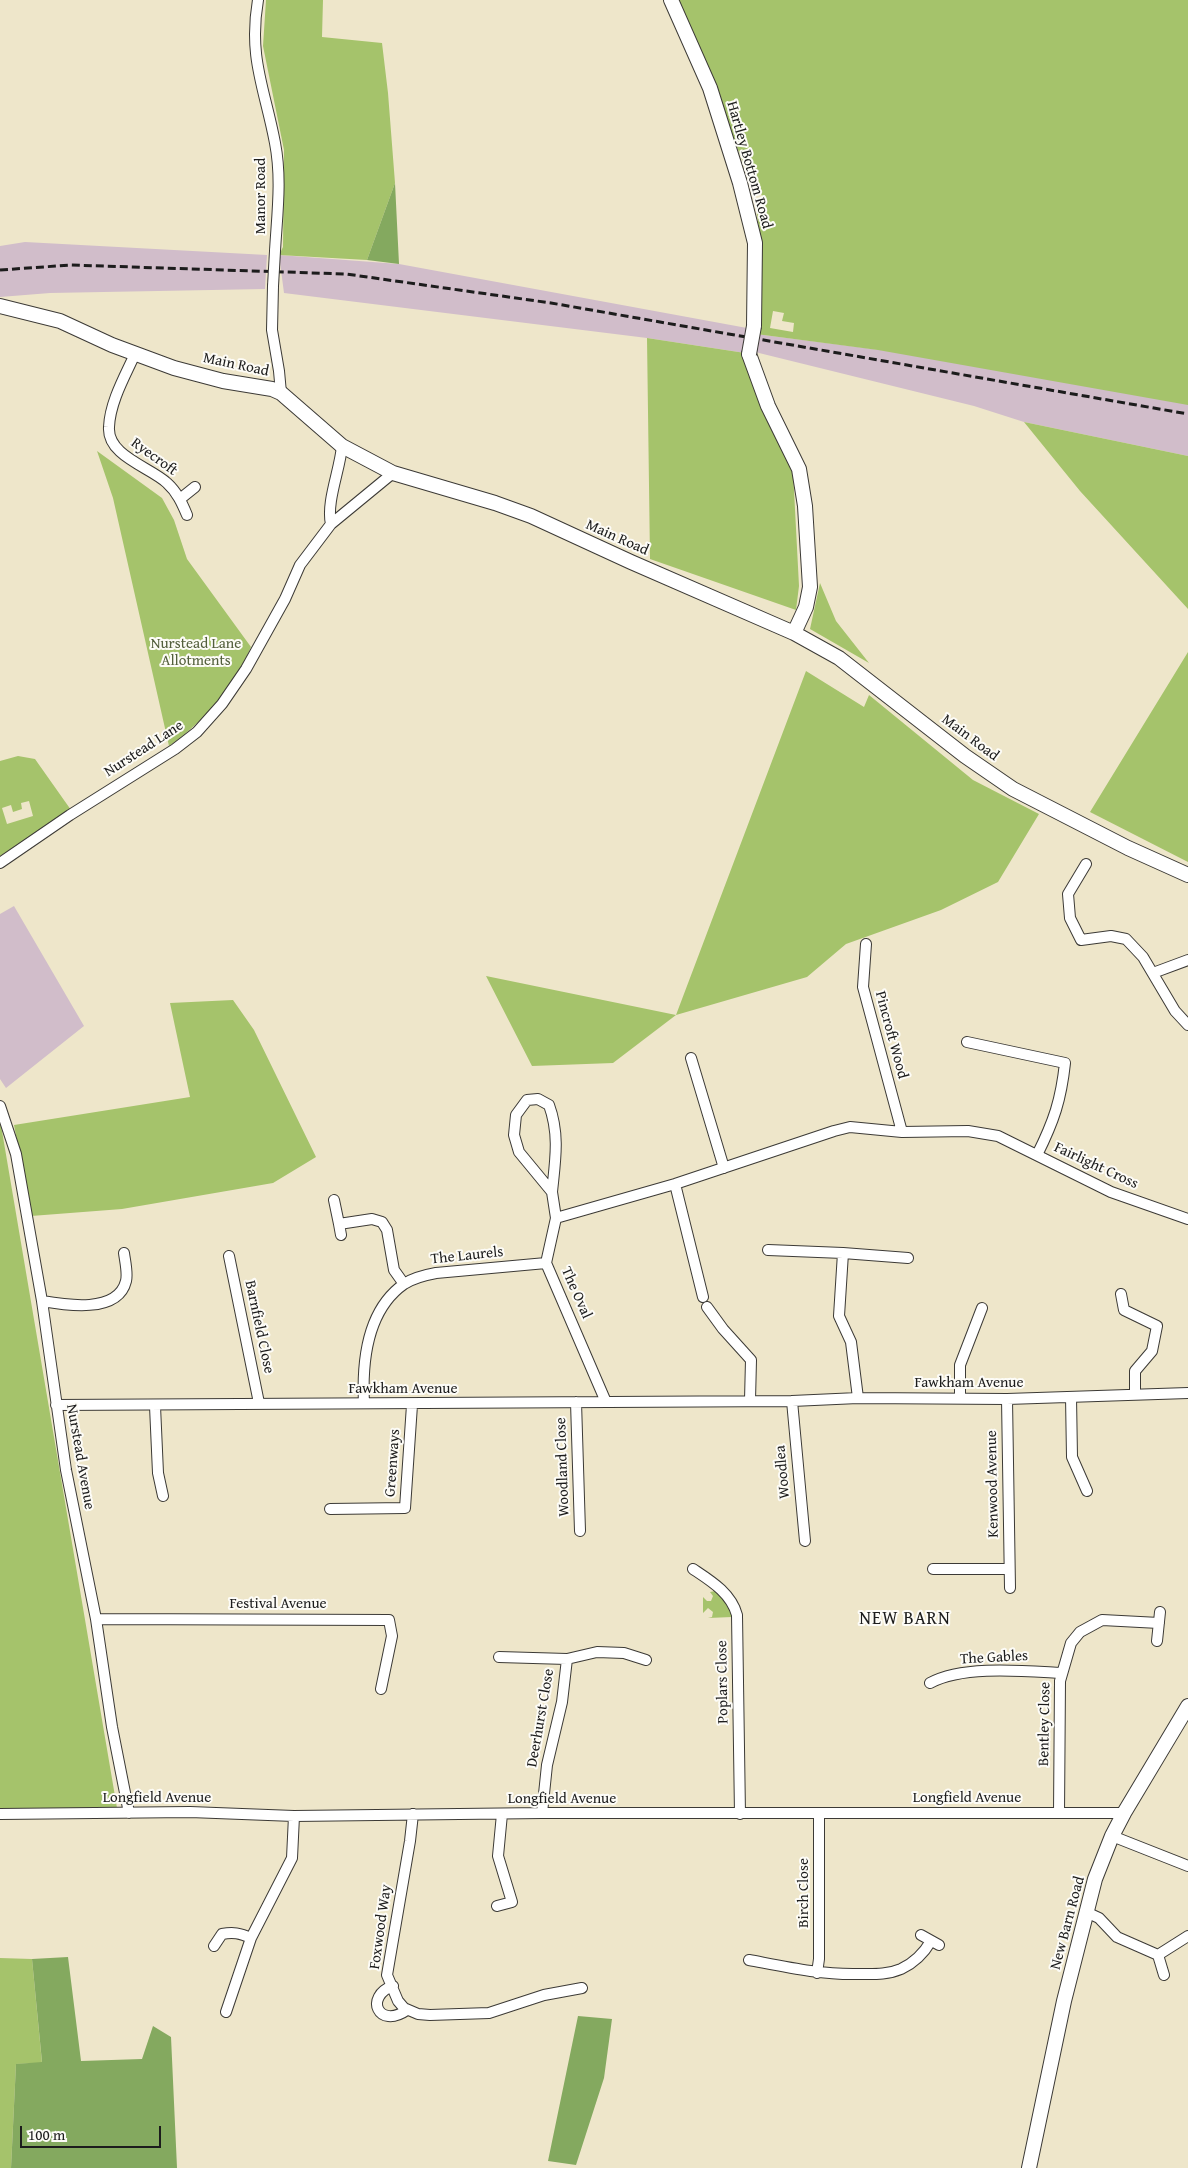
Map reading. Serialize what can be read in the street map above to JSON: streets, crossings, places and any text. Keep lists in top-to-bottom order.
{
  "streets": {
    "main road": ["Hartley Bottom Road", "Main Road", "New Barn Road"],
    "street": [
      "Manor Road",
      "Ryecroft",
      "Nurstead Lane",
      "Pincroft Wood",
      "Fairlight Cross",
      "The Laurels",
      "The Oval",
      "Barnfield Close",
      "Fawkham Avenue",
      "Nurstead Avenue",
      "Greenways",
      "Woodland Close",
      "Woodlea",
      "Kenwood Avenue",
      "Festival Avenue",
      "The Gables",
      "Poplars Close",
      "Deerhurst Close",
      "Bentley Close",
      "Longfield Avenue",
      "Birch Close",
      "Foxwood Way"
    ]
  },
  "crossings": [
    ["Hartley Bottom Road", "Main Road"],
    ["Manor Road", "Main Road"],
    ["Main Road", "Ryecroft"],
    ["Main Road", "Nurstead Lane"],
    ["The Laurels", "The Oval"],
    ["The Laurels", "Fawkham Avenue"],
    ["The Oval", "Fawkham Avenue"],
    ["Barnfield Close", "Fawkham Avenue"],
    ["Fawkham Avenue", "Nurstead Avenue"],
    ["Fawkham Avenue", "Greenways"],
    ["Fawkham Avenue", "Woodland Close"],
    ["Fawkham Avenue", "Woodlea"],
    ["Fawkham Avenue", "Kenwood Avenue"],
    ["Nurstead Avenue", "Festival Avenue"],
    ["Nurstead Avenue", "Longfield Avenue"],
    ["The Gables", "Bentley Close"],
    ["Poplars Close", "Longfield Avenue"],
    ["Deerhurst Close", "Longfield Avenue"],
    ["Bentley Close", "Longfield Avenue"],
    ["Longfield Avenue", "Birch Close"],
    ["Longfield Avenue", "New Barn Road"],
    ["Longfield Avenue", "Foxwood Way"]
  ],
  "districts": ["NEW BARN"],
  "parks": ["Nurstead Lane Allotments"],
  "scale_bar": "100 m"
}
